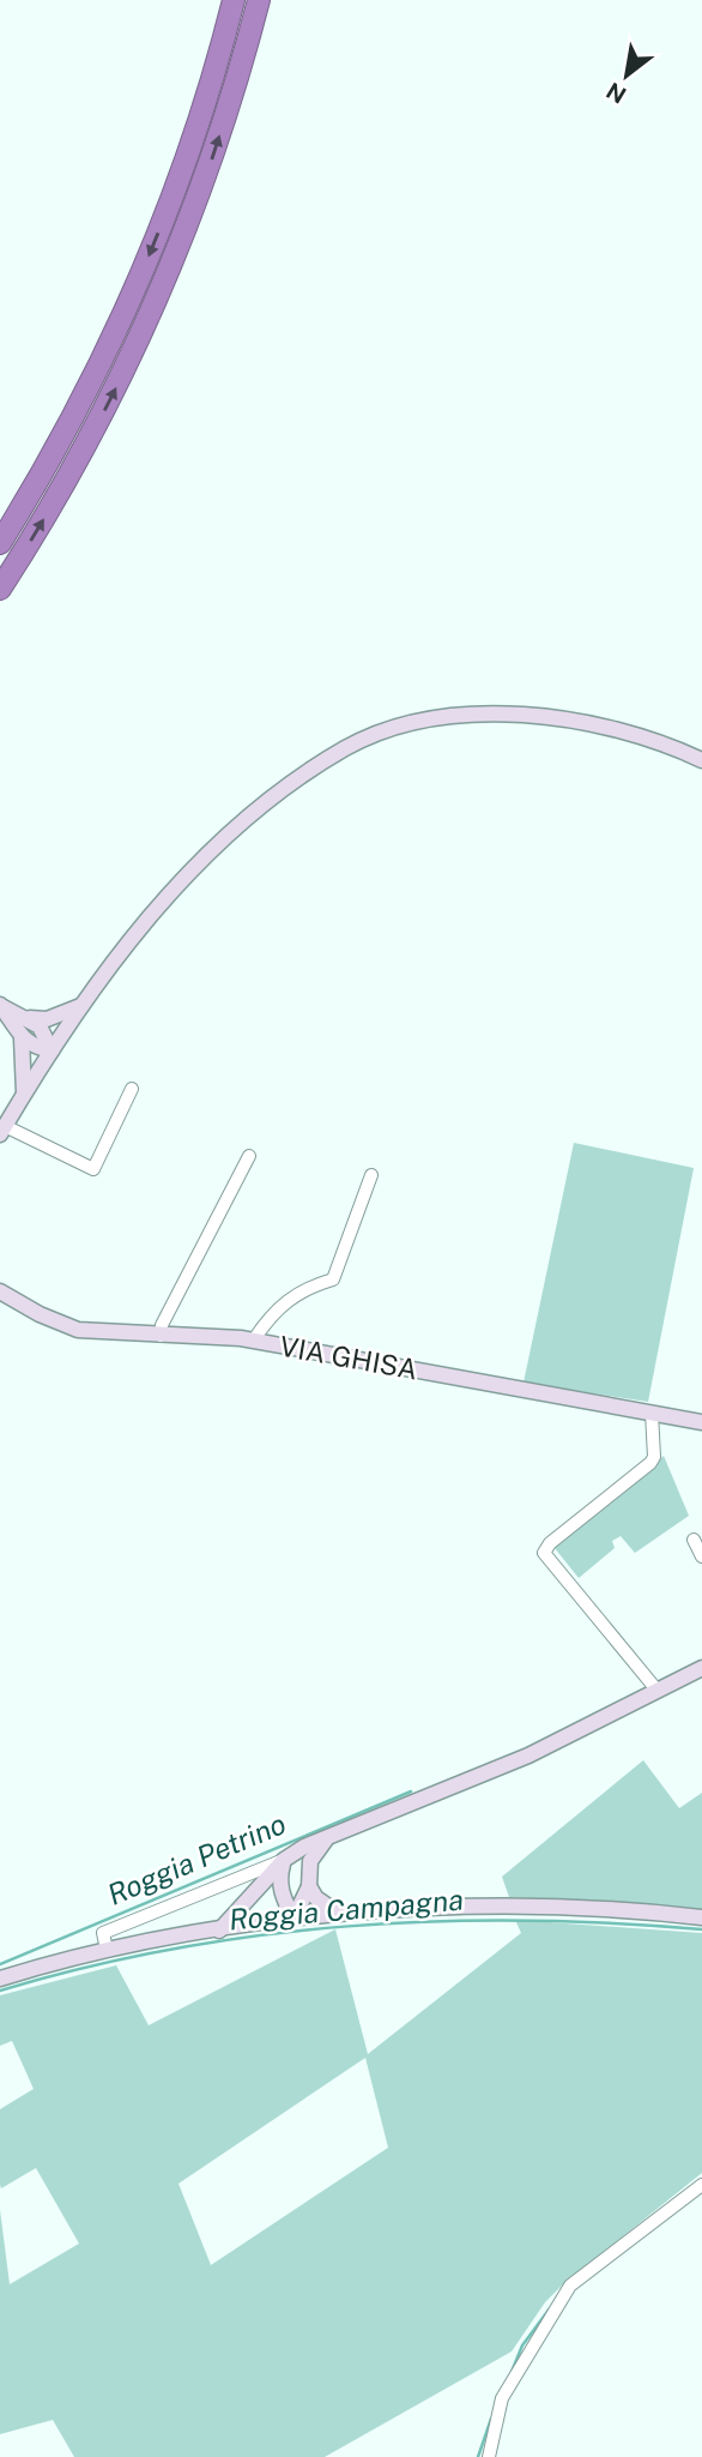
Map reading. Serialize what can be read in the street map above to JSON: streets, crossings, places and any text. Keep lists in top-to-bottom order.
{
  "streets": {
    "street": ["VIA GHISA"]
  },
  "water": ["Roggia Petrino", "Roggia Campagna"],
  "north": "bottom left"
}
